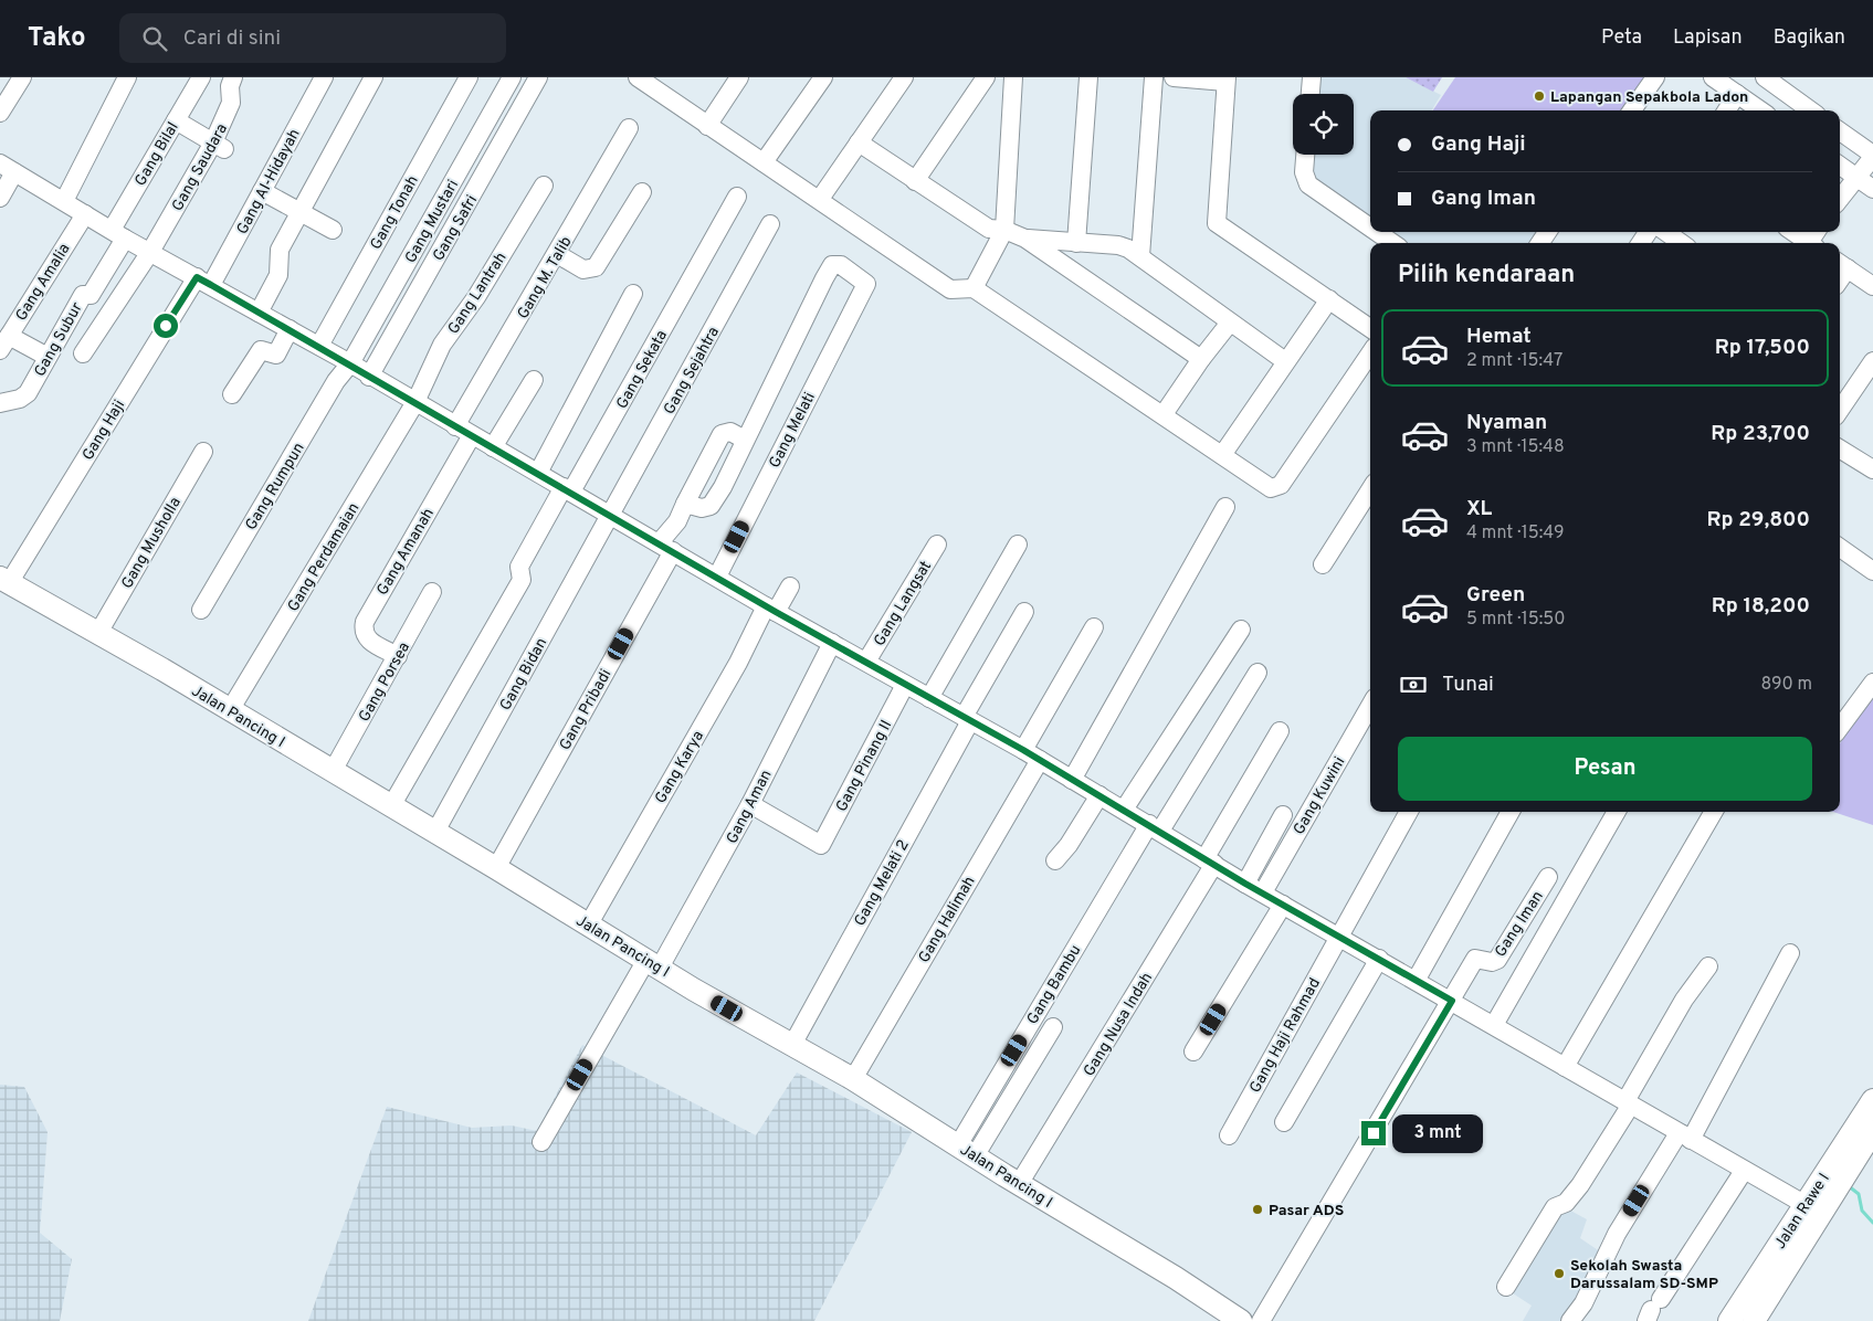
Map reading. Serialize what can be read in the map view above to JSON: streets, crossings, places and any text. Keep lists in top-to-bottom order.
{
  "streets": {
    "main road": ["Jalan Pancing I", "Jalan Rawe I"],
    "street": [
      "Gang Bilal",
      "Gang Saudara",
      "Gang Al-Hidayah",
      "Gang Tonah",
      "Gang Mustari",
      "Gang Safri",
      "Gang M. Talib",
      "Gang Amalia",
      "Gang Lantrah",
      "Gang Subur",
      "Gang Sekata",
      "Gang Sejahtra",
      "Gang Haji",
      "Gang Melati",
      "Gang Rumpun",
      "Gang Musholla",
      "Gang Amanah",
      "Gang Perdamaian",
      "Gang Langsat",
      "Gang Bidan",
      "Gang Porsea",
      "Gang Pribadi",
      "Gang Pinang II",
      "Gang Karya",
      "Gang Kuwini",
      "Gang Aman",
      "Gang Melati 2",
      "Gang Halimah",
      "Gang Iman",
      "Gang Bambu",
      "Gang Nusa Indah",
      "Gang Haji Rahmad"
    ]
  },
  "crossings": [
    ["Gang Bilal", "Gang Subur"],
    ["Gang Al-Hidayah", "Gang Haji"],
    ["Gang Mustari", "Gang Rumpun"],
    ["Gang Lantrah", "Gang Perdamaian"],
    ["Gang Sekata", "Jalan Pancing I"],
    ["Gang Sejahtra", "Gang Bidan"],
    ["Gang Haji", "Jalan Pancing I"],
    ["Gang Melati", "Gang Pribadi"],
    ["Gang Musholla", "Jalan Pancing I"],
    ["Gang Amanah", "Gang Porsea"],
    ["Gang Perdamaian", "Jalan Pancing I"],
    ["Gang Bidan", "Jalan Pancing I"],
    ["Gang Porsea", "Jalan Pancing I"],
    ["Gang Pribadi", "Jalan Pancing I"],
    ["Jalan Pancing I", "Gang Karya"],
    ["Jalan Pancing I", "Gang Aman"],
    ["Jalan Pancing I", "Gang Melati 2"],
    ["Jalan Pancing I", "Gang Halimah"],
    ["Jalan Pancing I", "Gang Bambu"],
    ["Jalan Pancing I", "Gang Nusa Indah"],
    ["Gang Pinang II", "Gang Aman"]
  ],
  "places": ["Lapangan Sepakbola Ladon", "Pasar ADS", "Sekolah Swasta Darussalam SD-SMP"],
  "page": {
    "header": "Tako",
    "search": "Cari di sini",
    "nav": ["Peta", "Lapisan", "Bagikan"],
    "banner": ["Gang Haji", "Gang Iman"],
    "heading": "Pilih kendaraan",
    "list": [
      {
        "name": "Hemat",
        "note": "2 mnt · 15:47",
        "value": "Rp 17,500"
      },
      {
        "name": "Nyaman",
        "note": "3 mnt · 15:48",
        "value": "Rp 23,700"
      },
      {
        "name": "XL",
        "note": "4 mnt · 15:49",
        "value": "Rp 29,800"
      },
      {
        "name": "Green",
        "note": "5 mnt · 15:50",
        "value": "Rp 18,200"
      }
    ],
    "pay": ["Tunai", "890 m"],
    "buttons": "Pesan",
    "bubble": "3 mnt"
  }
}
